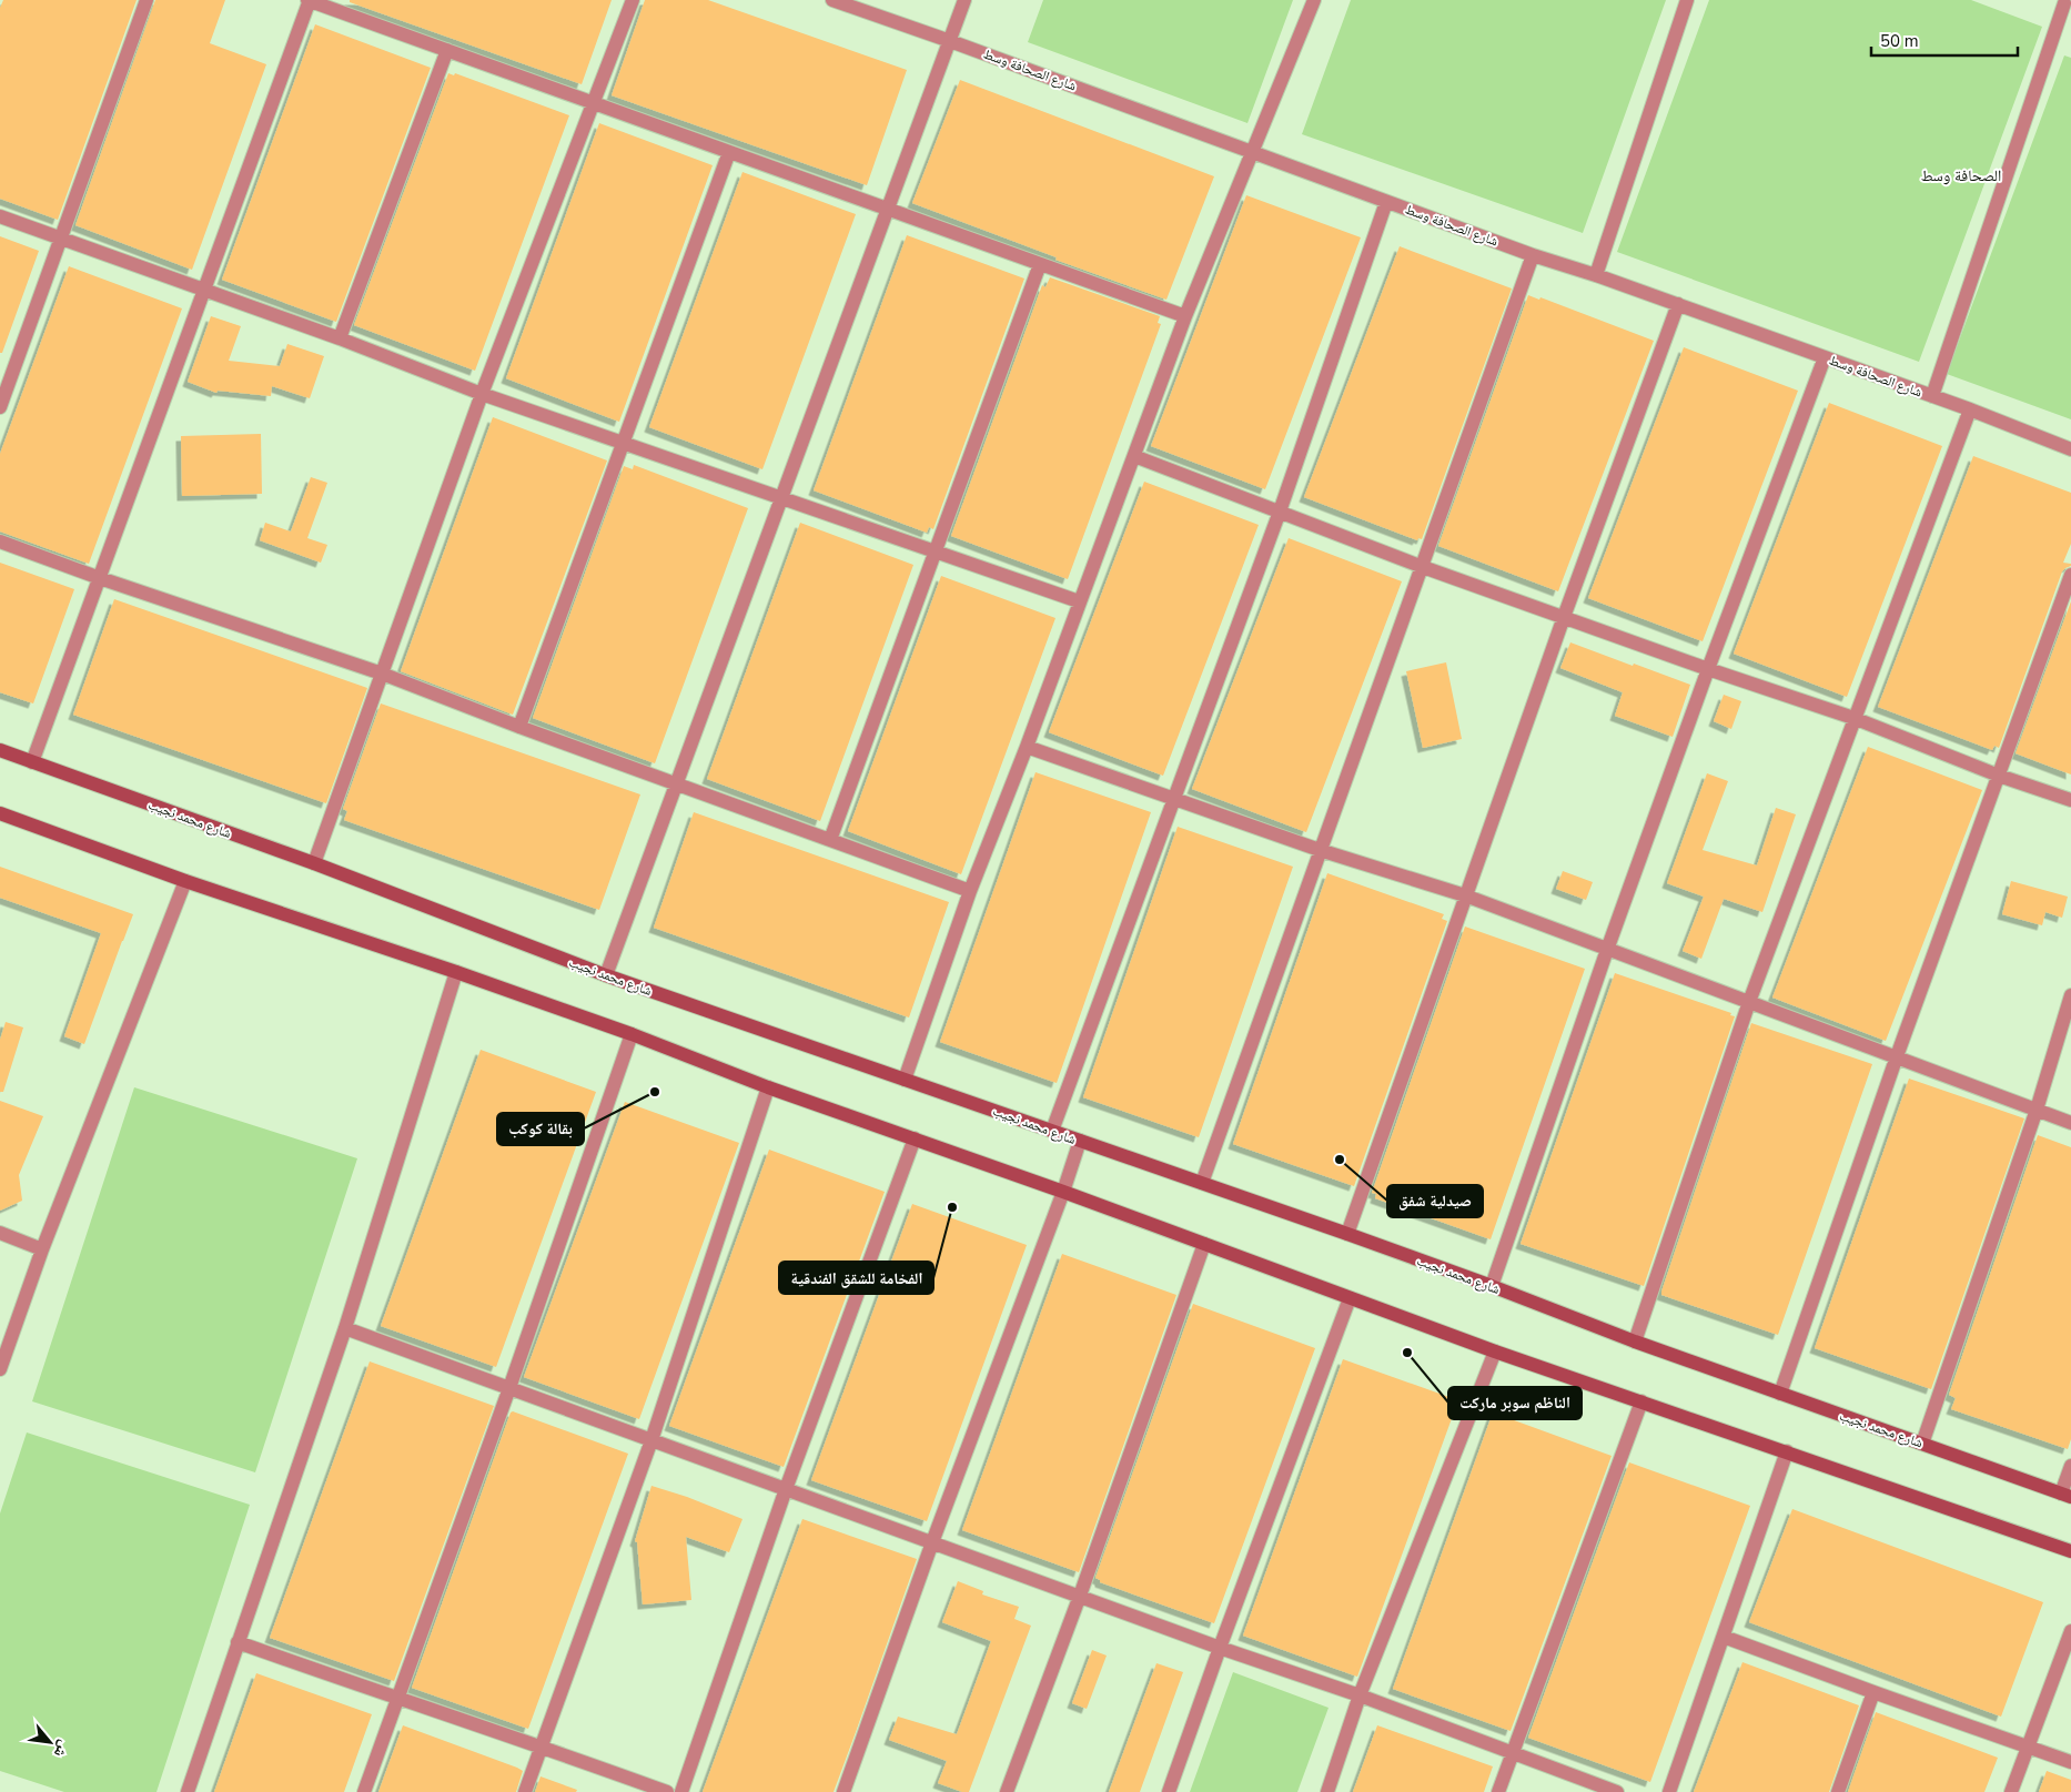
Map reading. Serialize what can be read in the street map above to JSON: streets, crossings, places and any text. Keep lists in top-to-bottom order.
{
  "streets": {
    "main road": ["شارع محمد نجيب"],
    "street": ["شارع الصحافة وسط"]
  },
  "districts": ["الصحافة وسط"],
  "places": [
    "بقالة كوكب",
    "صيدلية شفق",
    "الفخامة للشقق الفندقية",
    "الناظم سوبر ماركت"
  ],
  "scale_bar": "50 m",
  "north": "bottom right"
}
